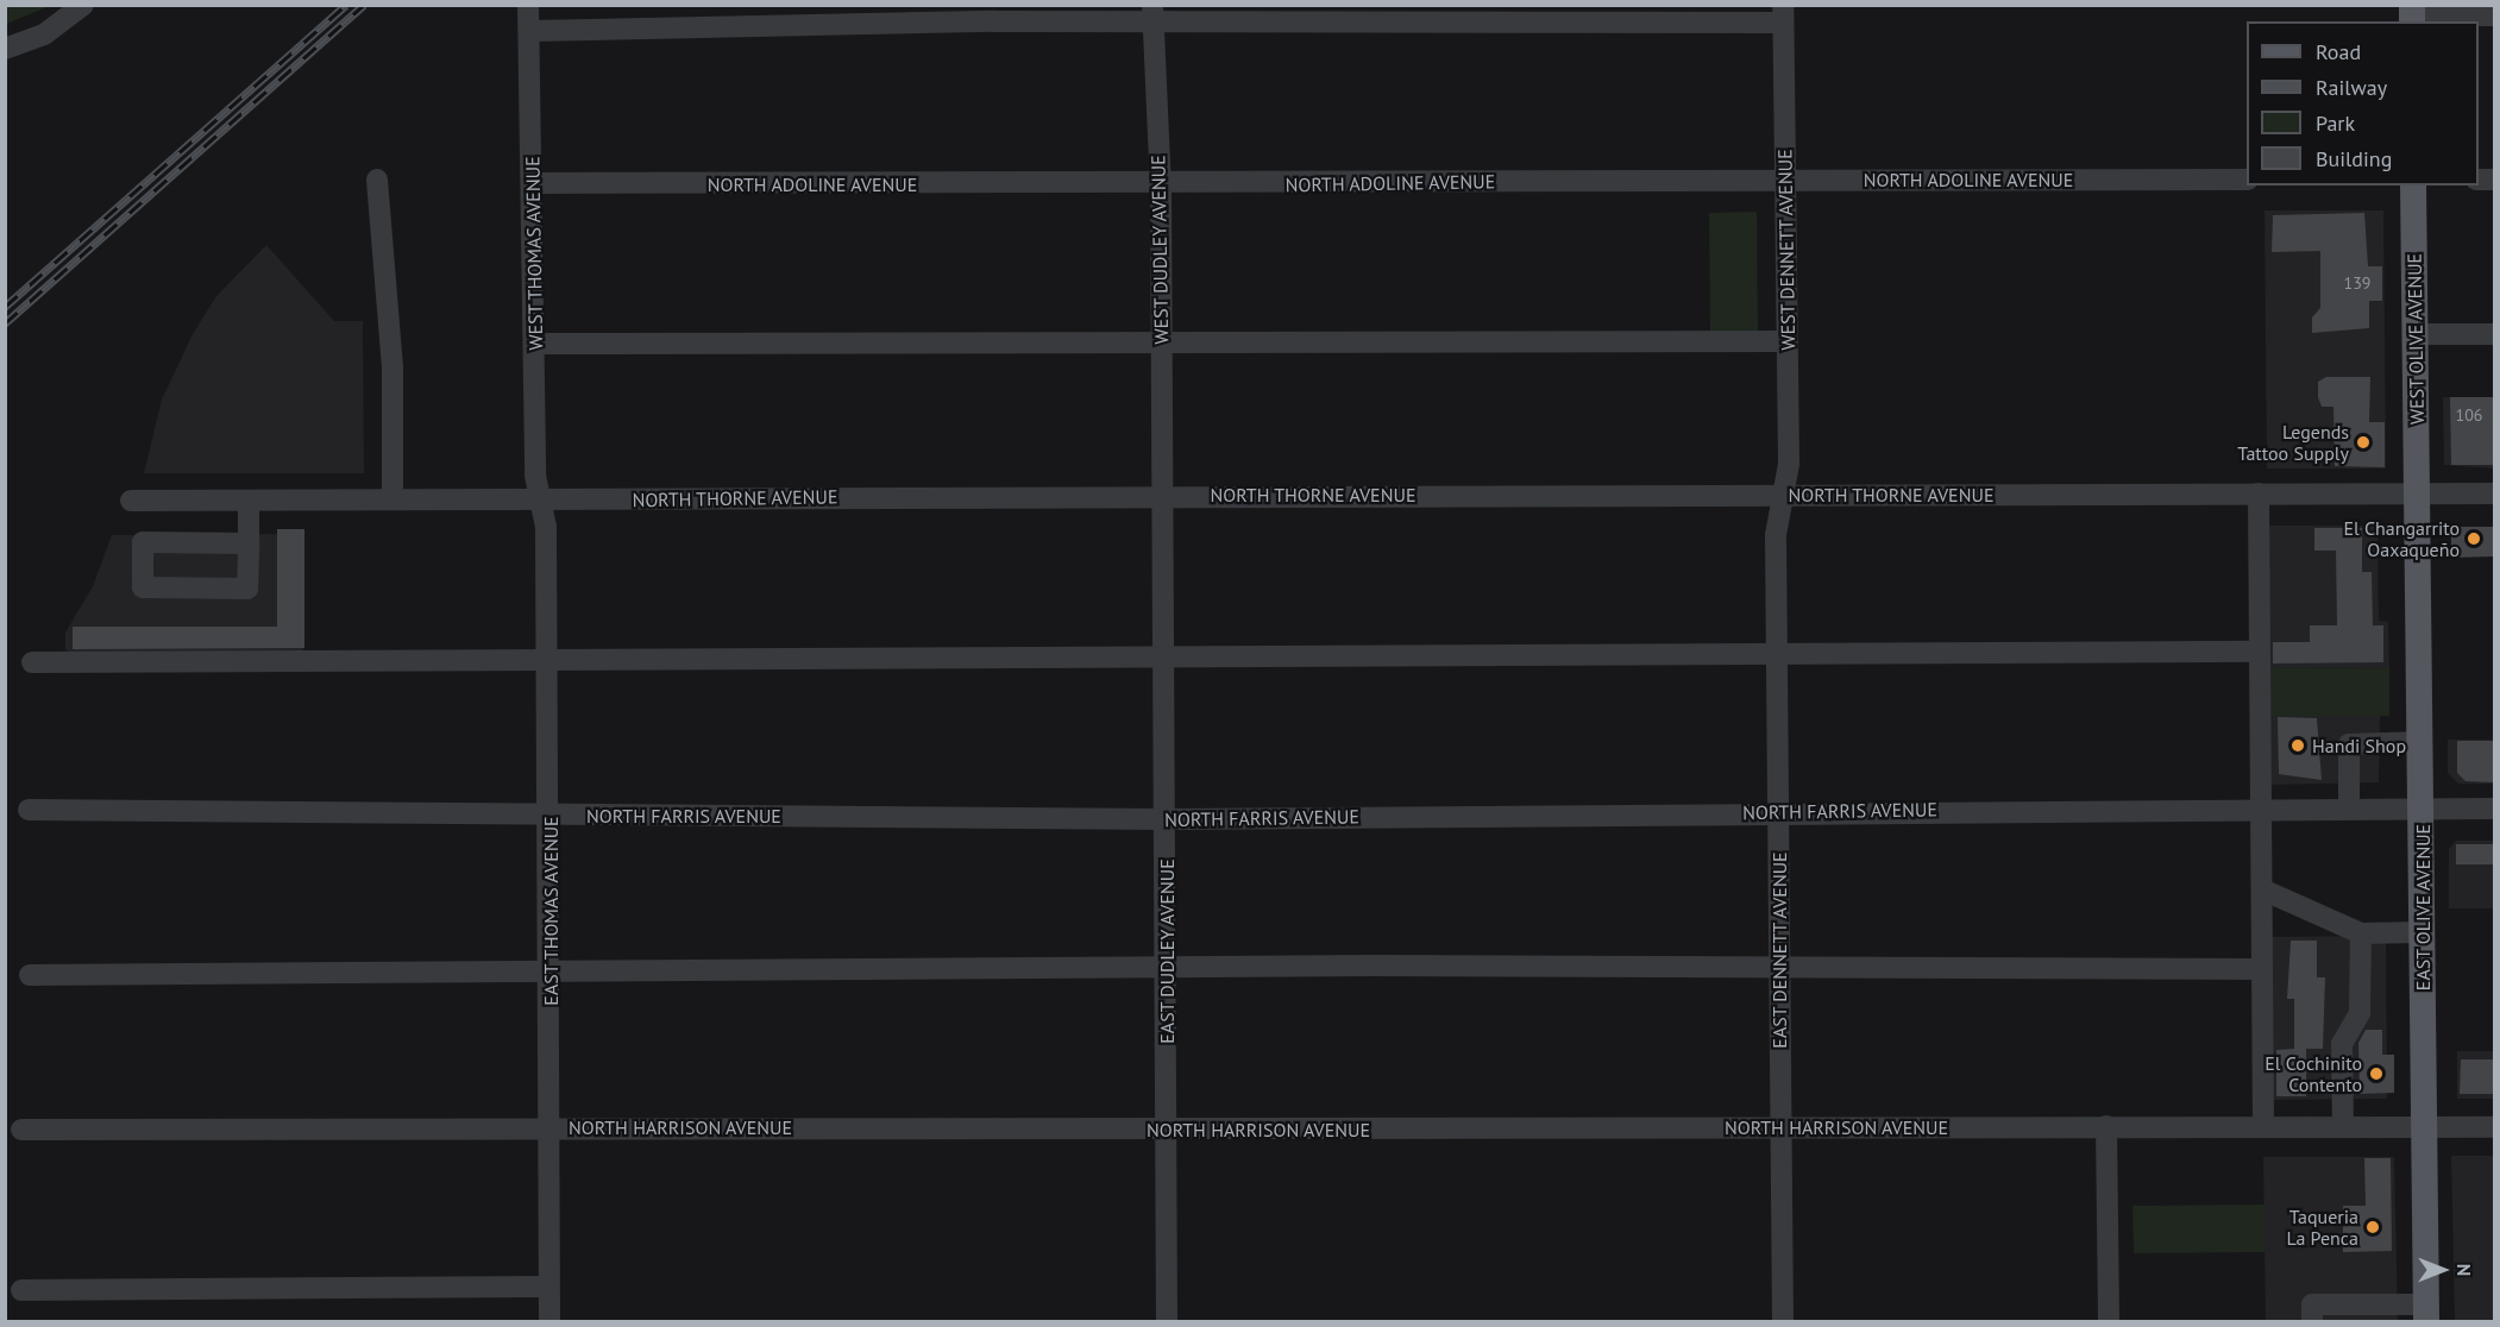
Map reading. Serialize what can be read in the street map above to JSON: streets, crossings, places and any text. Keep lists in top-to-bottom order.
{
  "streets": {
    "main road": ["WEST OLIVE AVENUE", "EAST OLIVE AVENUE"],
    "street": [
      "NORTH ADOLINE AVENUE",
      "WEST DUDLEY AVENUE",
      "WEST DENNETT AVENUE",
      "WEST THOMAS AVENUE",
      "NORTH THORNE AVENUE",
      "NORTH FARRIS AVENUE",
      "EAST THOMAS AVENUE",
      "EAST DENNETT AVENUE",
      "EAST DUDLEY AVENUE",
      "NORTH HARRISON AVENUE"
    ]
  },
  "crossings": [
    ["NORTH ADOLINE AVENUE", "WEST DUDLEY AVENUE"],
    ["NORTH ADOLINE AVENUE", "WEST DENNETT AVENUE"],
    ["NORTH ADOLINE AVENUE", "WEST THOMAS AVENUE"],
    ["WEST DUDLEY AVENUE", "NORTH THORNE AVENUE"],
    ["WEST DUDLEY AVENUE", "EAST DUDLEY AVENUE"],
    ["WEST DENNETT AVENUE", "NORTH THORNE AVENUE"],
    ["WEST DENNETT AVENUE", "EAST DENNETT AVENUE"],
    ["WEST THOMAS AVENUE", "NORTH THORNE AVENUE"],
    ["WEST THOMAS AVENUE", "EAST THOMAS AVENUE"],
    ["WEST OLIVE AVENUE", "NORTH THORNE AVENUE"],
    ["WEST OLIVE AVENUE", "EAST OLIVE AVENUE"],
    ["NORTH THORNE AVENUE", "EAST OLIVE AVENUE"],
    ["NORTH THORNE AVENUE", "EAST THOMAS AVENUE"],
    ["NORTH THORNE AVENUE", "EAST DENNETT AVENUE"],
    ["NORTH THORNE AVENUE", "EAST DUDLEY AVENUE"],
    ["NORTH FARRIS AVENUE", "EAST OLIVE AVENUE"],
    ["NORTH FARRIS AVENUE", "EAST THOMAS AVENUE"],
    ["NORTH FARRIS AVENUE", "EAST DENNETT AVENUE"],
    ["NORTH FARRIS AVENUE", "EAST DUDLEY AVENUE"],
    ["EAST OLIVE AVENUE", "NORTH HARRISON AVENUE"],
    ["EAST THOMAS AVENUE", "NORTH HARRISON AVENUE"],
    ["EAST DENNETT AVENUE", "NORTH HARRISON AVENUE"],
    ["EAST DUDLEY AVENUE", "NORTH HARRISON AVENUE"]
  ],
  "places": [
    "Legends Tattoo Supply",
    "El Changarrito Oaxaqueño",
    "Handi Shop",
    "El Cochinito Contento",
    "Taqueria La Penca"
  ],
  "house_numbers": ["139", "106"],
  "legend": [
    "Road",
    "Railway",
    "Park",
    "Building"
  ],
  "north": "right"
}
